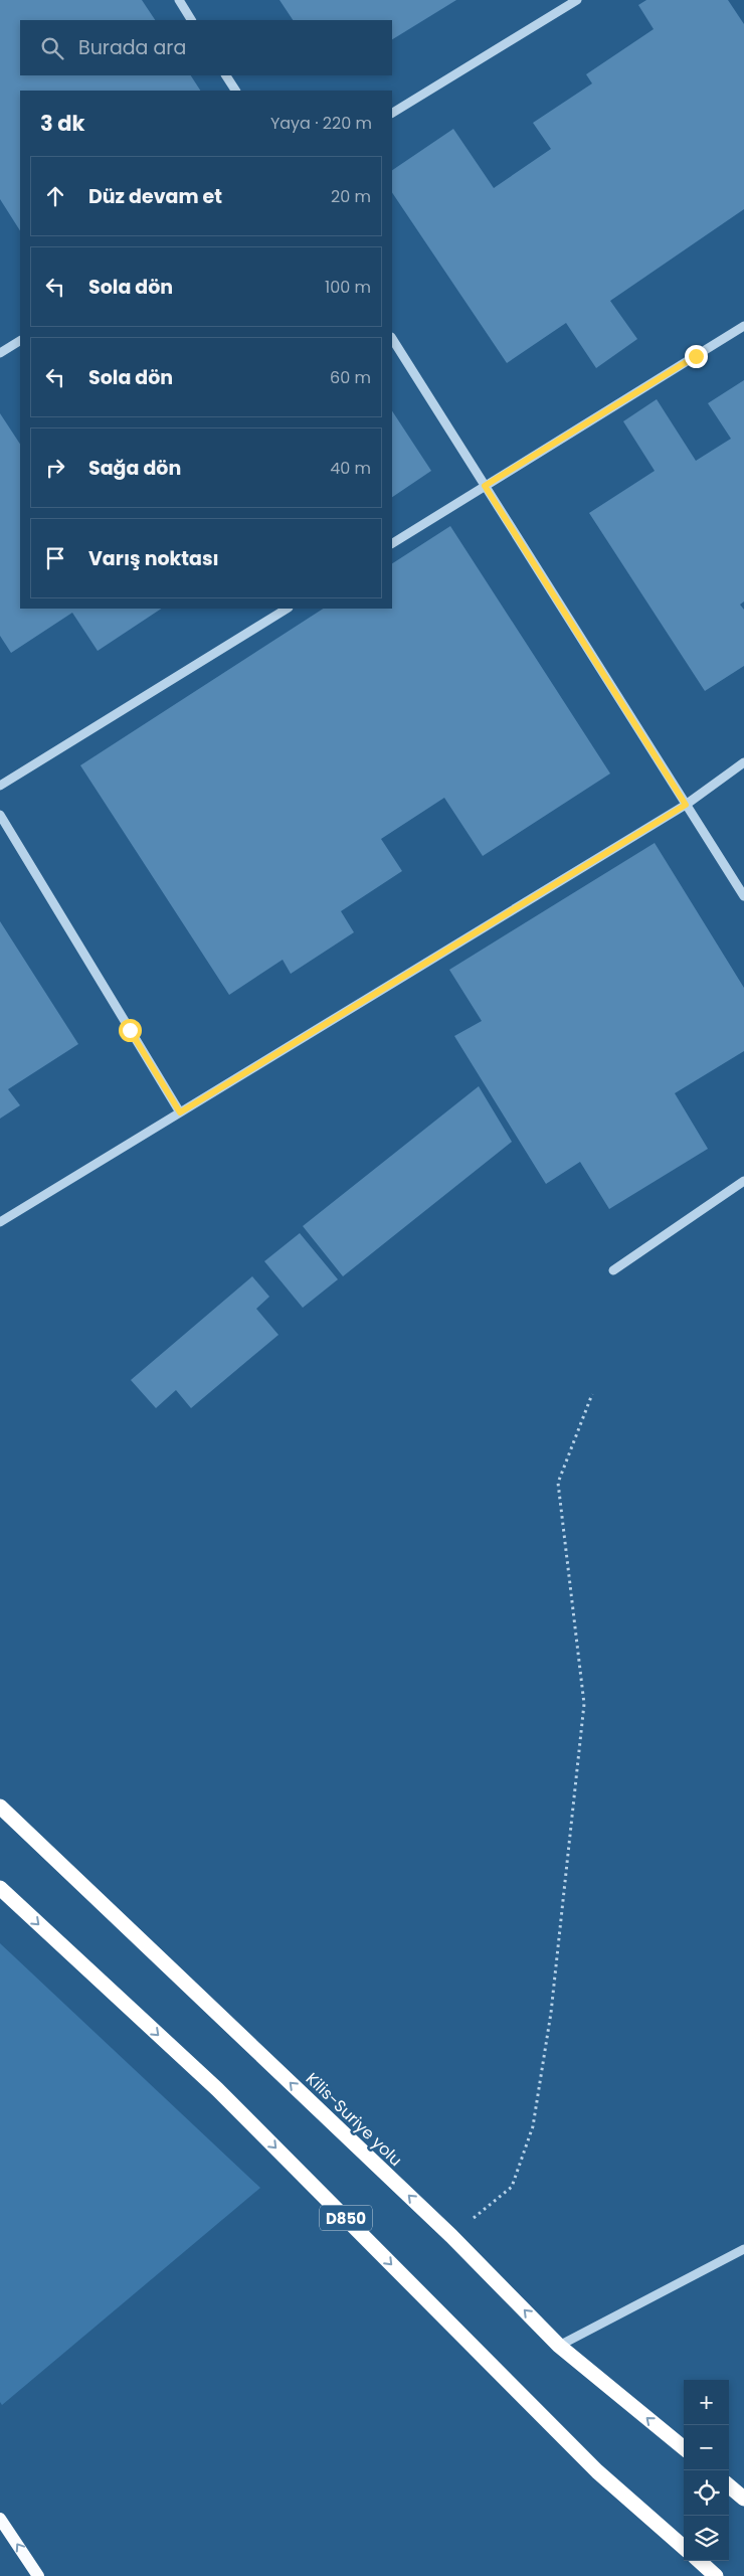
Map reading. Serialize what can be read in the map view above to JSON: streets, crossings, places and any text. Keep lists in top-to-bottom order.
{
  "streets": {
    "highway": ["Kilis-Suriye yolu", "D850"]
  },
  "page": {
    "search": "Burada ara",
    "heading": ["3 dk", "Yaya · 220 m"],
    "list": [
      ["Düz devam et", "20 m"],
      ["Sola dön", "100 m"],
      ["Sola dön", "60 m"],
      ["Sağa dön", "40 m"],
      "Varış noktası"
    ],
    "map_buttons": ["+", "−"]
  }
}
